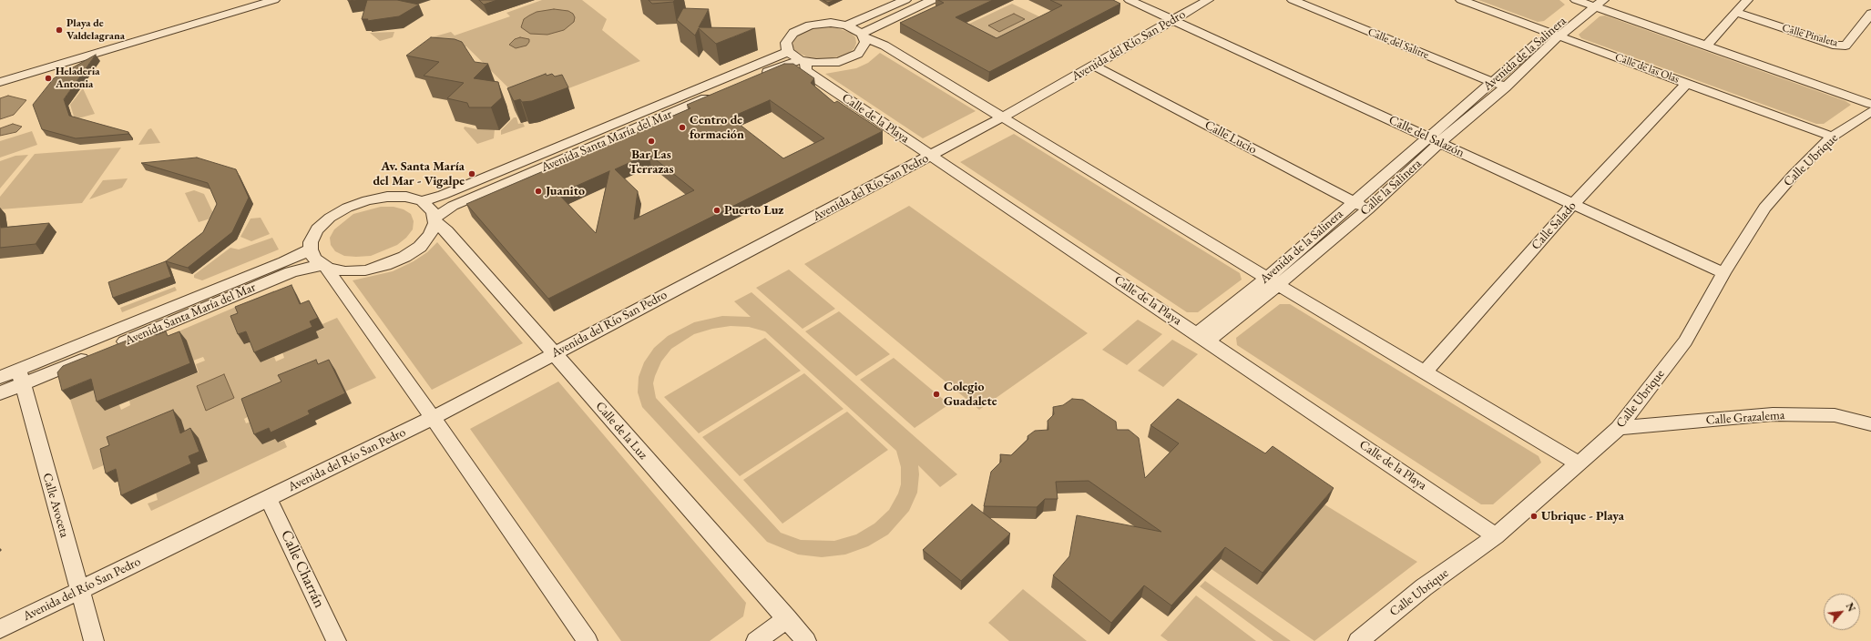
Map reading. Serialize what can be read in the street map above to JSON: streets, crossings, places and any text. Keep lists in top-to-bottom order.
{
  "streets": {
    "street": [
      "Calle Pinaleta",
      "Calle del Salitre",
      "Avenida del Río San Pedro",
      "Avenida de la Salinera",
      "Calle de las Olas",
      "Calle de la Playa",
      "Calle del Salazón",
      "Calle Lucio",
      "Avenida Santa María del Mar",
      "Calle Ubrique",
      "Calle la Salinera",
      "Calle Salado",
      "Calle Grazalema",
      "Calle de la Luz",
      "Calle Avoceta",
      "Calle Charrán"
    ]
  },
  "crossings": [
    ["Calle del Salitre", "Avenida de la Salinera"],
    ["Calle del Salitre", "Calle la Salinera"],
    ["Avenida del Río San Pedro", "Calle de la Playa"],
    ["Avenida del Río San Pedro", "Calle del Salazón"],
    ["Avenida del Río San Pedro", "Calle Lucio"],
    ["Avenida del Río San Pedro", "Calle de la Luz"],
    ["Avenida del Río San Pedro", "Calle Avoceta"],
    ["Avenida del Río San Pedro", "Calle Charrán"],
    ["Avenida de la Salinera", "Calle de las Olas"],
    ["Avenida de la Salinera", "Calle del Salazón"],
    ["Avenida de la Salinera", "Calle Lucio"],
    ["Avenida de la Salinera", "Calle la Salinera"],
    ["Calle de las Olas", "Calle Ubrique"],
    ["Calle de las Olas", "Calle la Salinera"],
    ["Calle de las Olas", "Calle Salado"],
    ["Calle de la Playa", "Avenida Santa María del Mar"],
    ["Calle de la Playa", "Calle Ubrique"],
    ["Calle de la Playa", "Calle la Salinera"],
    ["Calle del Salazón", "Calle Ubrique"],
    ["Calle del Salazón", "Calle la Salinera"],
    ["Calle del Salazón", "Calle Salado"],
    ["Calle Lucio", "Calle la Salinera"],
    ["Avenida Santa María del Mar", "Calle de la Luz"],
    ["Avenida Santa María del Mar", "Calle Avoceta"],
    ["Calle Ubrique", "Calle Grazalema"]
  ],
  "places": [
    "Playa de Valdelagrana",
    "Heladeria Antonia",
    "Centro de formación",
    "Bar Las Terrazas",
    "Av. Santa María del Mar - Vigalpe",
    "Juanito",
    "Puerto Luz",
    "Colegio Guadalete",
    "Ubrique - Playa"
  ],
  "north": "top right"
}
